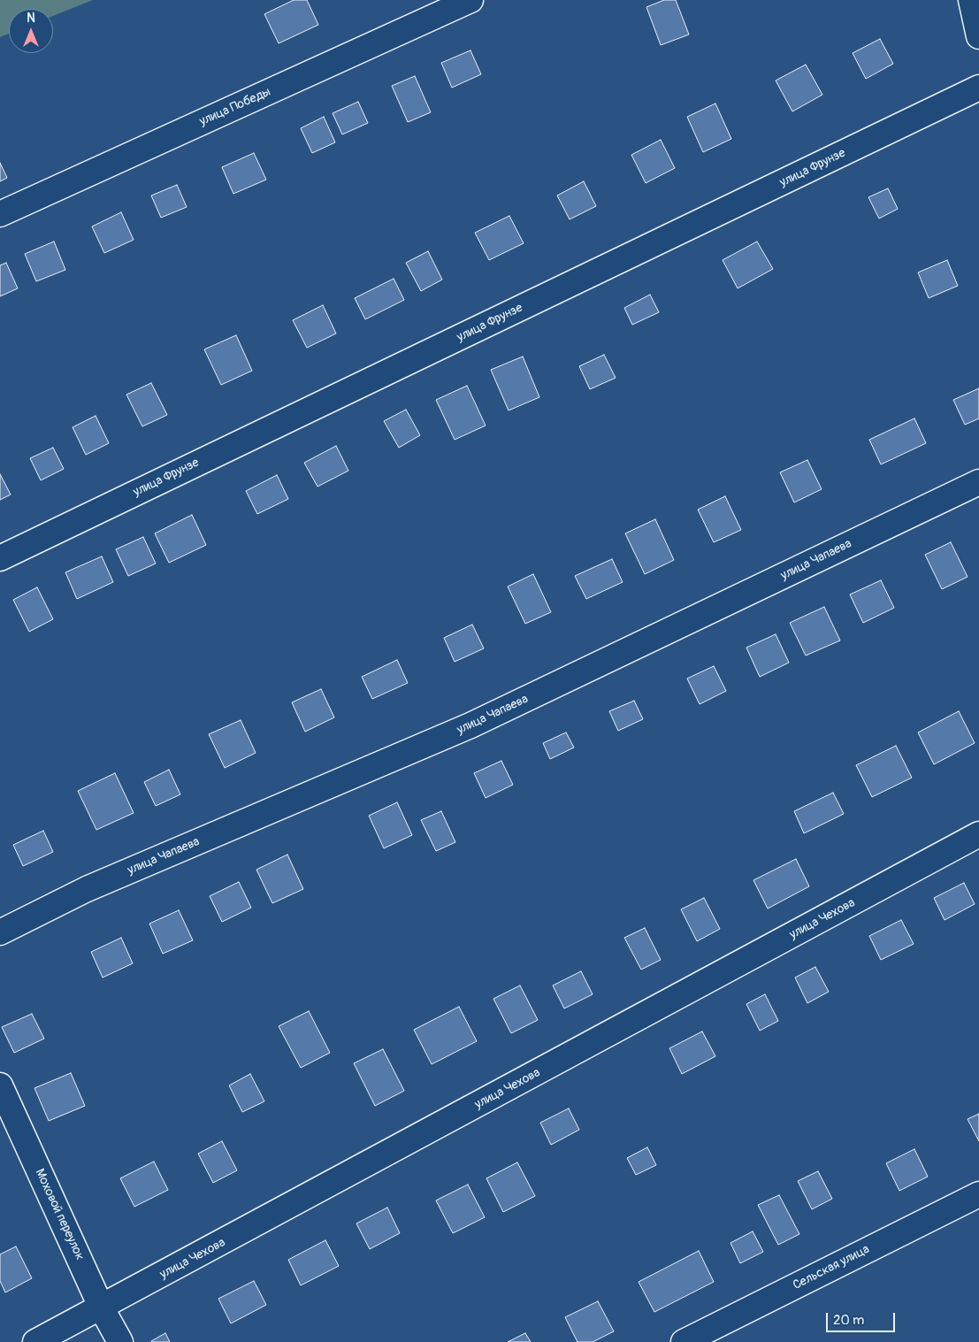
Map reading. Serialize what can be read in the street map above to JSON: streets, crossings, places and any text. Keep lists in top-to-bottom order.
{
  "streets": {
    "street": [
      "улица Победы",
      "улица Фрунзе",
      "улица Чапаева",
      "улица Чехова",
      "Моховой переулок",
      "Сельская улица"
    ]
  },
  "crossings": [
    ["улица Чехова", "Моховой переулок"]
  ],
  "scale_bar": "20 m",
  "north": "top"
}
